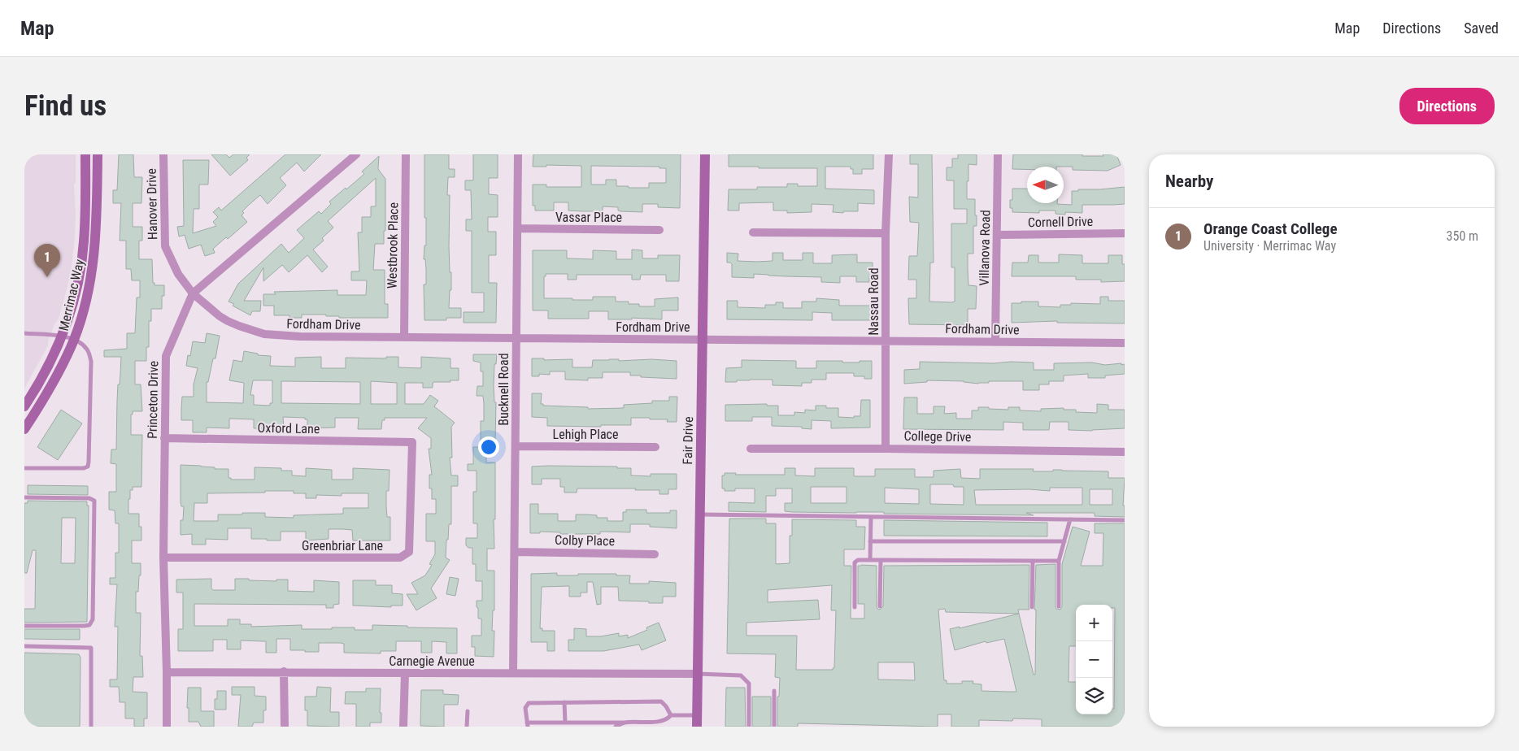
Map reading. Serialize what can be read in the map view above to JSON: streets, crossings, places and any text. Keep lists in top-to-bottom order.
{
  "streets": {
    "main road": ["Merrimac Way", "Fair Drive"],
    "street": [
      "Hanover Drive",
      "Vassar Place",
      "Cornell Drive",
      "Westbrook Place",
      "Villanova Road",
      "Nassau Road",
      "Fordham Drive",
      "Bucknell Road",
      "Princeton Drive",
      "Oxford Lane",
      "Lehigh Place",
      "College Drive",
      "Colby Place",
      "Greenbriar Lane",
      "Carnegie Avenue"
    ]
  },
  "crossings": [
    ["Hanover Drive", "Fordham Drive"],
    ["Hanover Drive", "Princeton Drive"],
    ["Vassar Place", "Bucknell Road"],
    ["Cornell Drive", "Villanova Road"],
    ["Westbrook Place", "Fordham Drive"],
    ["Villanova Road", "Fordham Drive"],
    ["Nassau Road", "Fordham Drive"],
    ["Nassau Road", "College Drive"],
    ["Fordham Drive", "Bucknell Road"],
    ["Fordham Drive", "Princeton Drive"],
    ["Fordham Drive", "Fair Drive"],
    ["Bucknell Road", "Lehigh Place"],
    ["Bucknell Road", "Colby Place"],
    ["Bucknell Road", "Carnegie Avenue"],
    ["Princeton Drive", "Oxford Lane"],
    ["Princeton Drive", "Greenbriar Lane"],
    ["Princeton Drive", "Carnegie Avenue"],
    ["Oxford Lane", "Greenbriar Lane"],
    ["Fair Drive", "Carnegie Avenue"]
  ],
  "north": "left",
  "page": {
    "header": "Map",
    "nav": ["Map", "Directions", "Saved"],
    "buttons": "Directions",
    "title": "Find us",
    "heading": "Nearby",
    "list": [
      {
        "mark": "1",
        "name": "Orange Coast College",
        "note": "University · Merrimac Way",
        "value": "350 m"
      }
    ],
    "pins": "1",
    "map_buttons": ["+", "−"]
  }
}
